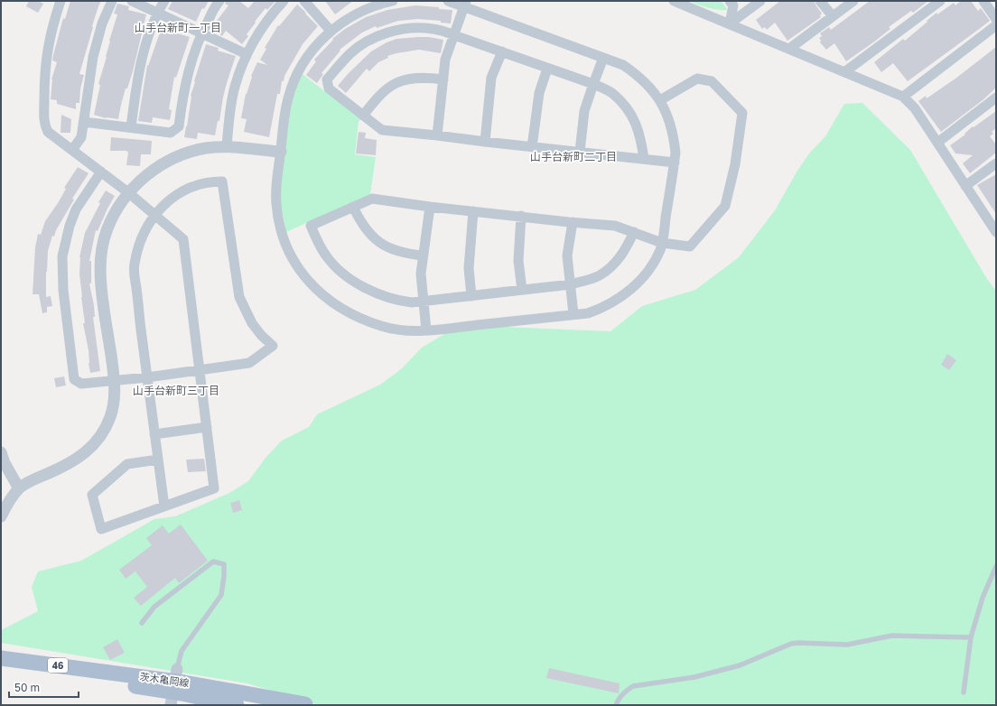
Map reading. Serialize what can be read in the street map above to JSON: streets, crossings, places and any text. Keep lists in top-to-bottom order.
{
  "streets": {
    "main road": ["46", "茨木亀岡線"]
  },
  "districts": ["山手台新町一丁目", "山手台新町二丁目", "山手台新町三丁目"],
  "scale_bar": "50 m"
}
